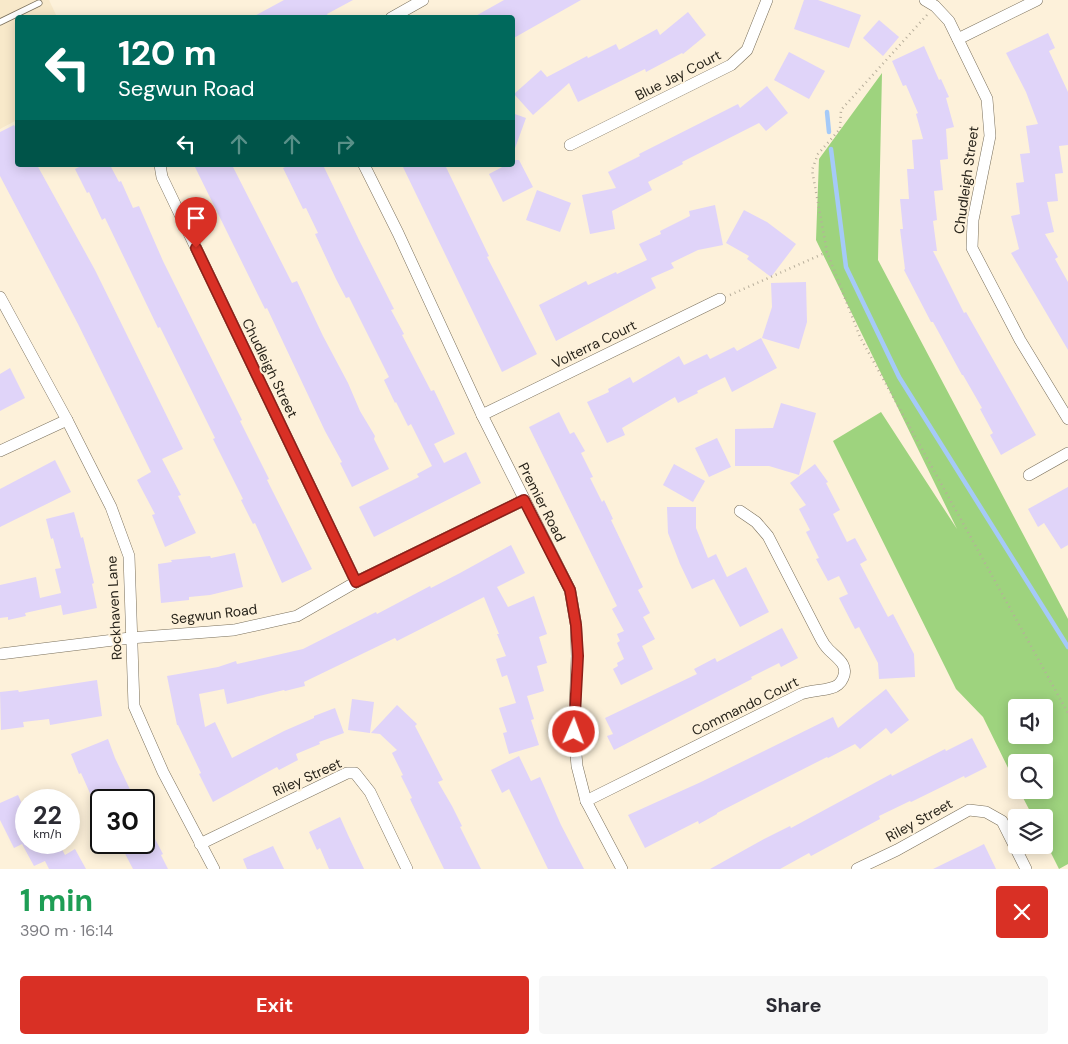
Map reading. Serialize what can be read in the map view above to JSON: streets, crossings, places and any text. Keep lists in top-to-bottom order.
{
  "streets": {
    "street": [
      "Blue Jay Court",
      "Chudleigh Street",
      "Volterra Court",
      "Premier Road",
      "Rockhaven Lane",
      "Segwun Road",
      "Commando Court",
      "Riley Street"
    ]
  },
  "crossings": [
    ["Chudleigh Street", "Segwun Road"],
    ["Volterra Court", "Premier Road"],
    ["Premier Road", "Segwun Road"],
    ["Premier Road", "Commando Court"],
    ["Rockhaven Lane", "Segwun Road"],
    ["Rockhaven Lane", "Riley Street"]
  ],
  "page": {
    "turn": ["120 m", "Segwun Road"],
    "speed": "22 km/h",
    "limit": "30",
    "heading": ["1 min", "390 m · 16:14"],
    "buttons": ["Exit", "Share"]
  }
}
